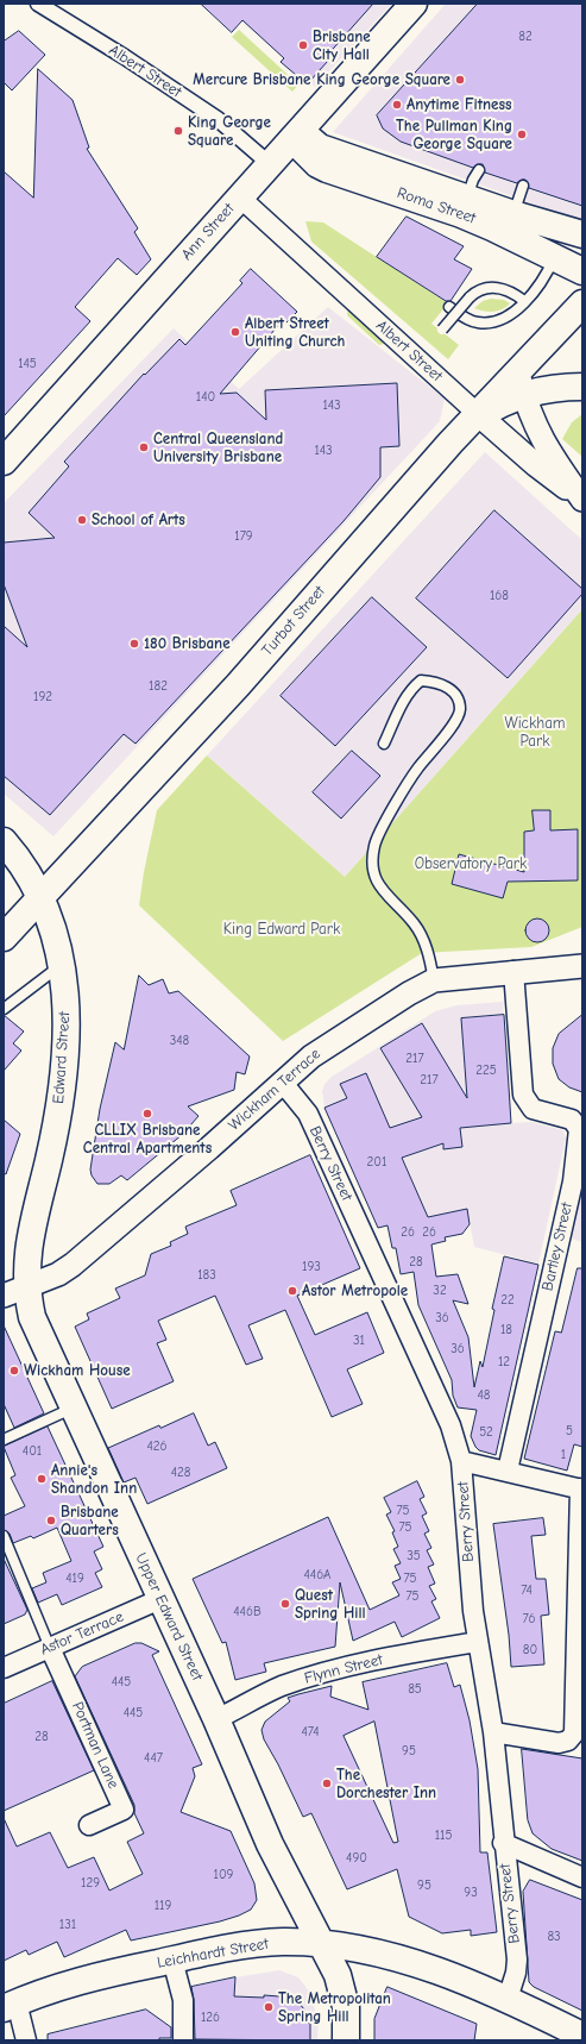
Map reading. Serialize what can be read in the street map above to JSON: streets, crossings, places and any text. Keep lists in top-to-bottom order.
{
  "streets": {
    "main road": [
      "Roma Street",
      "Ann Street",
      "Turbot Street",
      "Edward Street",
      "Upper Edward Street",
      "Leichhardt Street"
    ],
    "street": [
      "Albert Street",
      "Wickham Terrace",
      "Berry Street",
      "Bartley Street",
      "Astor Terrace",
      "Flynn Street",
      "Portman Lane"
    ]
  },
  "crossings": [
    ["Albert Street", "Ann Street"],
    ["Albert Street", "Turbot Street"],
    ["Roma Street", "Ann Street"],
    ["Turbot Street", "Edward Street"],
    ["Edward Street", "Wickham Terrace"],
    ["Edward Street", "Upper Edward Street"],
    ["Wickham Terrace", "Berry Street"],
    ["Wickham Terrace", "Bartley Street"],
    ["Wickham Terrace", "Upper Edward Street"],
    ["Berry Street", "Flynn Street"],
    ["Berry Street", "Leichhardt Street"],
    ["Upper Edward Street", "Astor Terrace"],
    ["Upper Edward Street", "Flynn Street"],
    ["Upper Edward Street", "Leichhardt Street"],
    ["Astor Terrace", "Portman Lane"]
  ],
  "parks": ["Wickham Park", "Observatory Park", "King Edward Park"],
  "places": [
    "Brisbane City Hall",
    "Mercure Brisbane King George Square",
    "Anytime Fitness",
    "King George Square",
    "The Pullman King George Square",
    "Albert Street Uniting Church",
    "Central Queensland University Brisbane",
    "School of Arts",
    "180 Brisbane",
    "CLLIX Brisbane Central Apartments",
    "Astor Metropole",
    "Wickham House",
    "Annie's Shandon Inn",
    "Brisbane Quarters",
    "Quest Spring Hill",
    "The Dorchester Inn",
    "The Metropolitan Spring Hill"
  ],
  "house_numbers": [
    "82",
    "145",
    "140",
    "143",
    "143",
    "179",
    "168",
    "182",
    "192",
    "348",
    "217",
    "225",
    "217",
    "201",
    "26",
    "26",
    "28",
    "193",
    "183",
    "32",
    "22",
    "36",
    "18",
    "31",
    "36",
    "12",
    "48",
    "5",
    "52",
    "426",
    "401",
    "1",
    "428",
    "75",
    "75",
    "35",
    "446A",
    "419",
    "75",
    "74",
    "75",
    "446B",
    "76",
    "80",
    "445",
    "85",
    "445",
    "474",
    "28",
    "95",
    "447",
    "115",
    "490",
    "109",
    "129",
    "95",
    "93",
    "119",
    "131",
    "83",
    "126"
  ]
}
